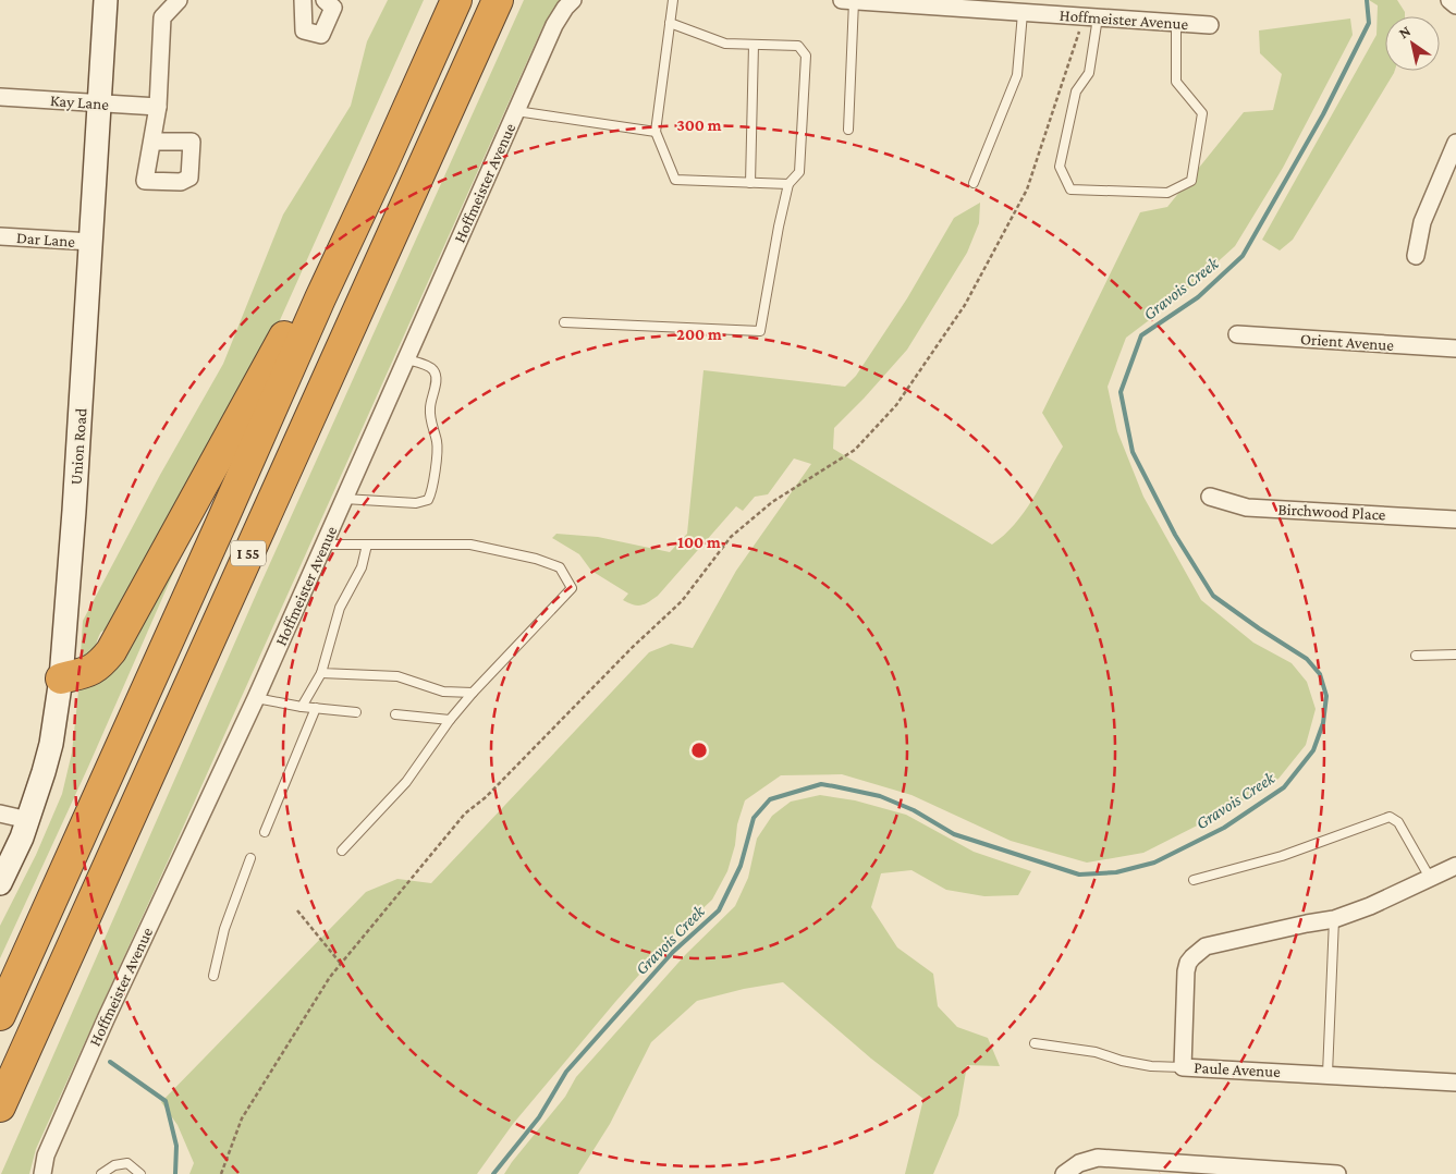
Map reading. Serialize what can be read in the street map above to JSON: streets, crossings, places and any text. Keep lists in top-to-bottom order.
{
  "streets": {
    "highway": ["I 55"],
    "main road": ["Union Road"],
    "street": [
      "Hoffmeister Avenue",
      "Kay Lane",
      "Dar Lane",
      "Orient Avenue",
      "Birchwood Place",
      "Paule Avenue"
    ]
  },
  "crossings": [
    ["Kay Lane", "Union Road"],
    ["Dar Lane", "Union Road"]
  ],
  "water": ["Gravois Creek"],
  "north": "top left",
  "rings": ["300 m", "200 m", "100 m"]
}
